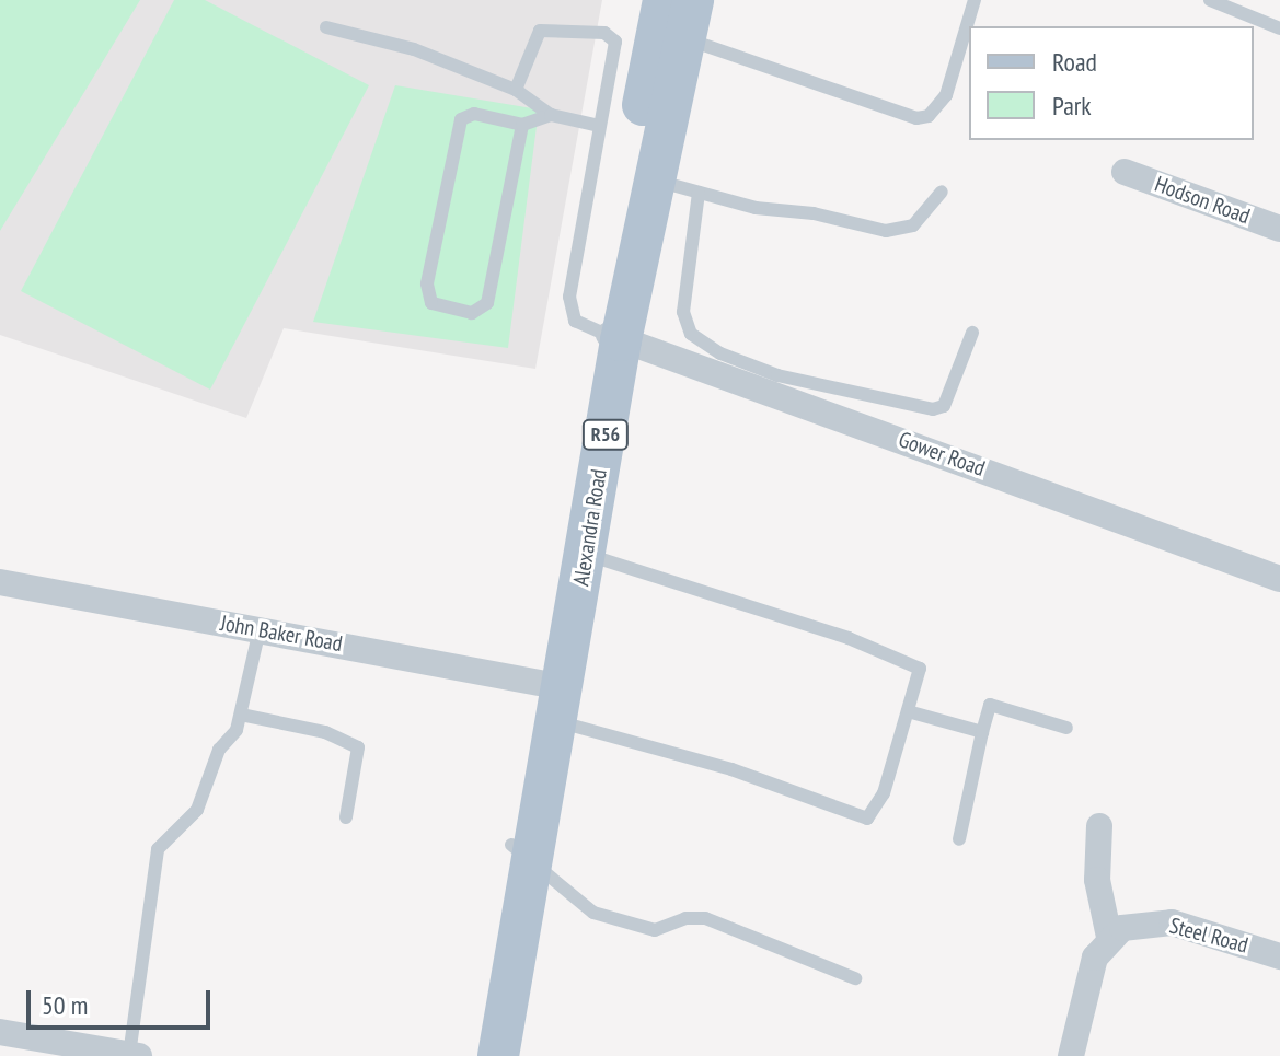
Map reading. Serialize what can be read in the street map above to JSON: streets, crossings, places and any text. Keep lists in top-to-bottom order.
{
  "streets": {
    "main road": ["R56", "Alexandra Road"],
    "street": [
      "Hodson Road",
      "Gower Road",
      "John Baker Road",
      "Steel Road"
    ]
  },
  "crossings": [
    ["Gower Road", "Alexandra Road"],
    ["Alexandra Road", "John Baker Road"]
  ],
  "legend": ["Road", "Park"],
  "scale_bar": "50 m"
}
